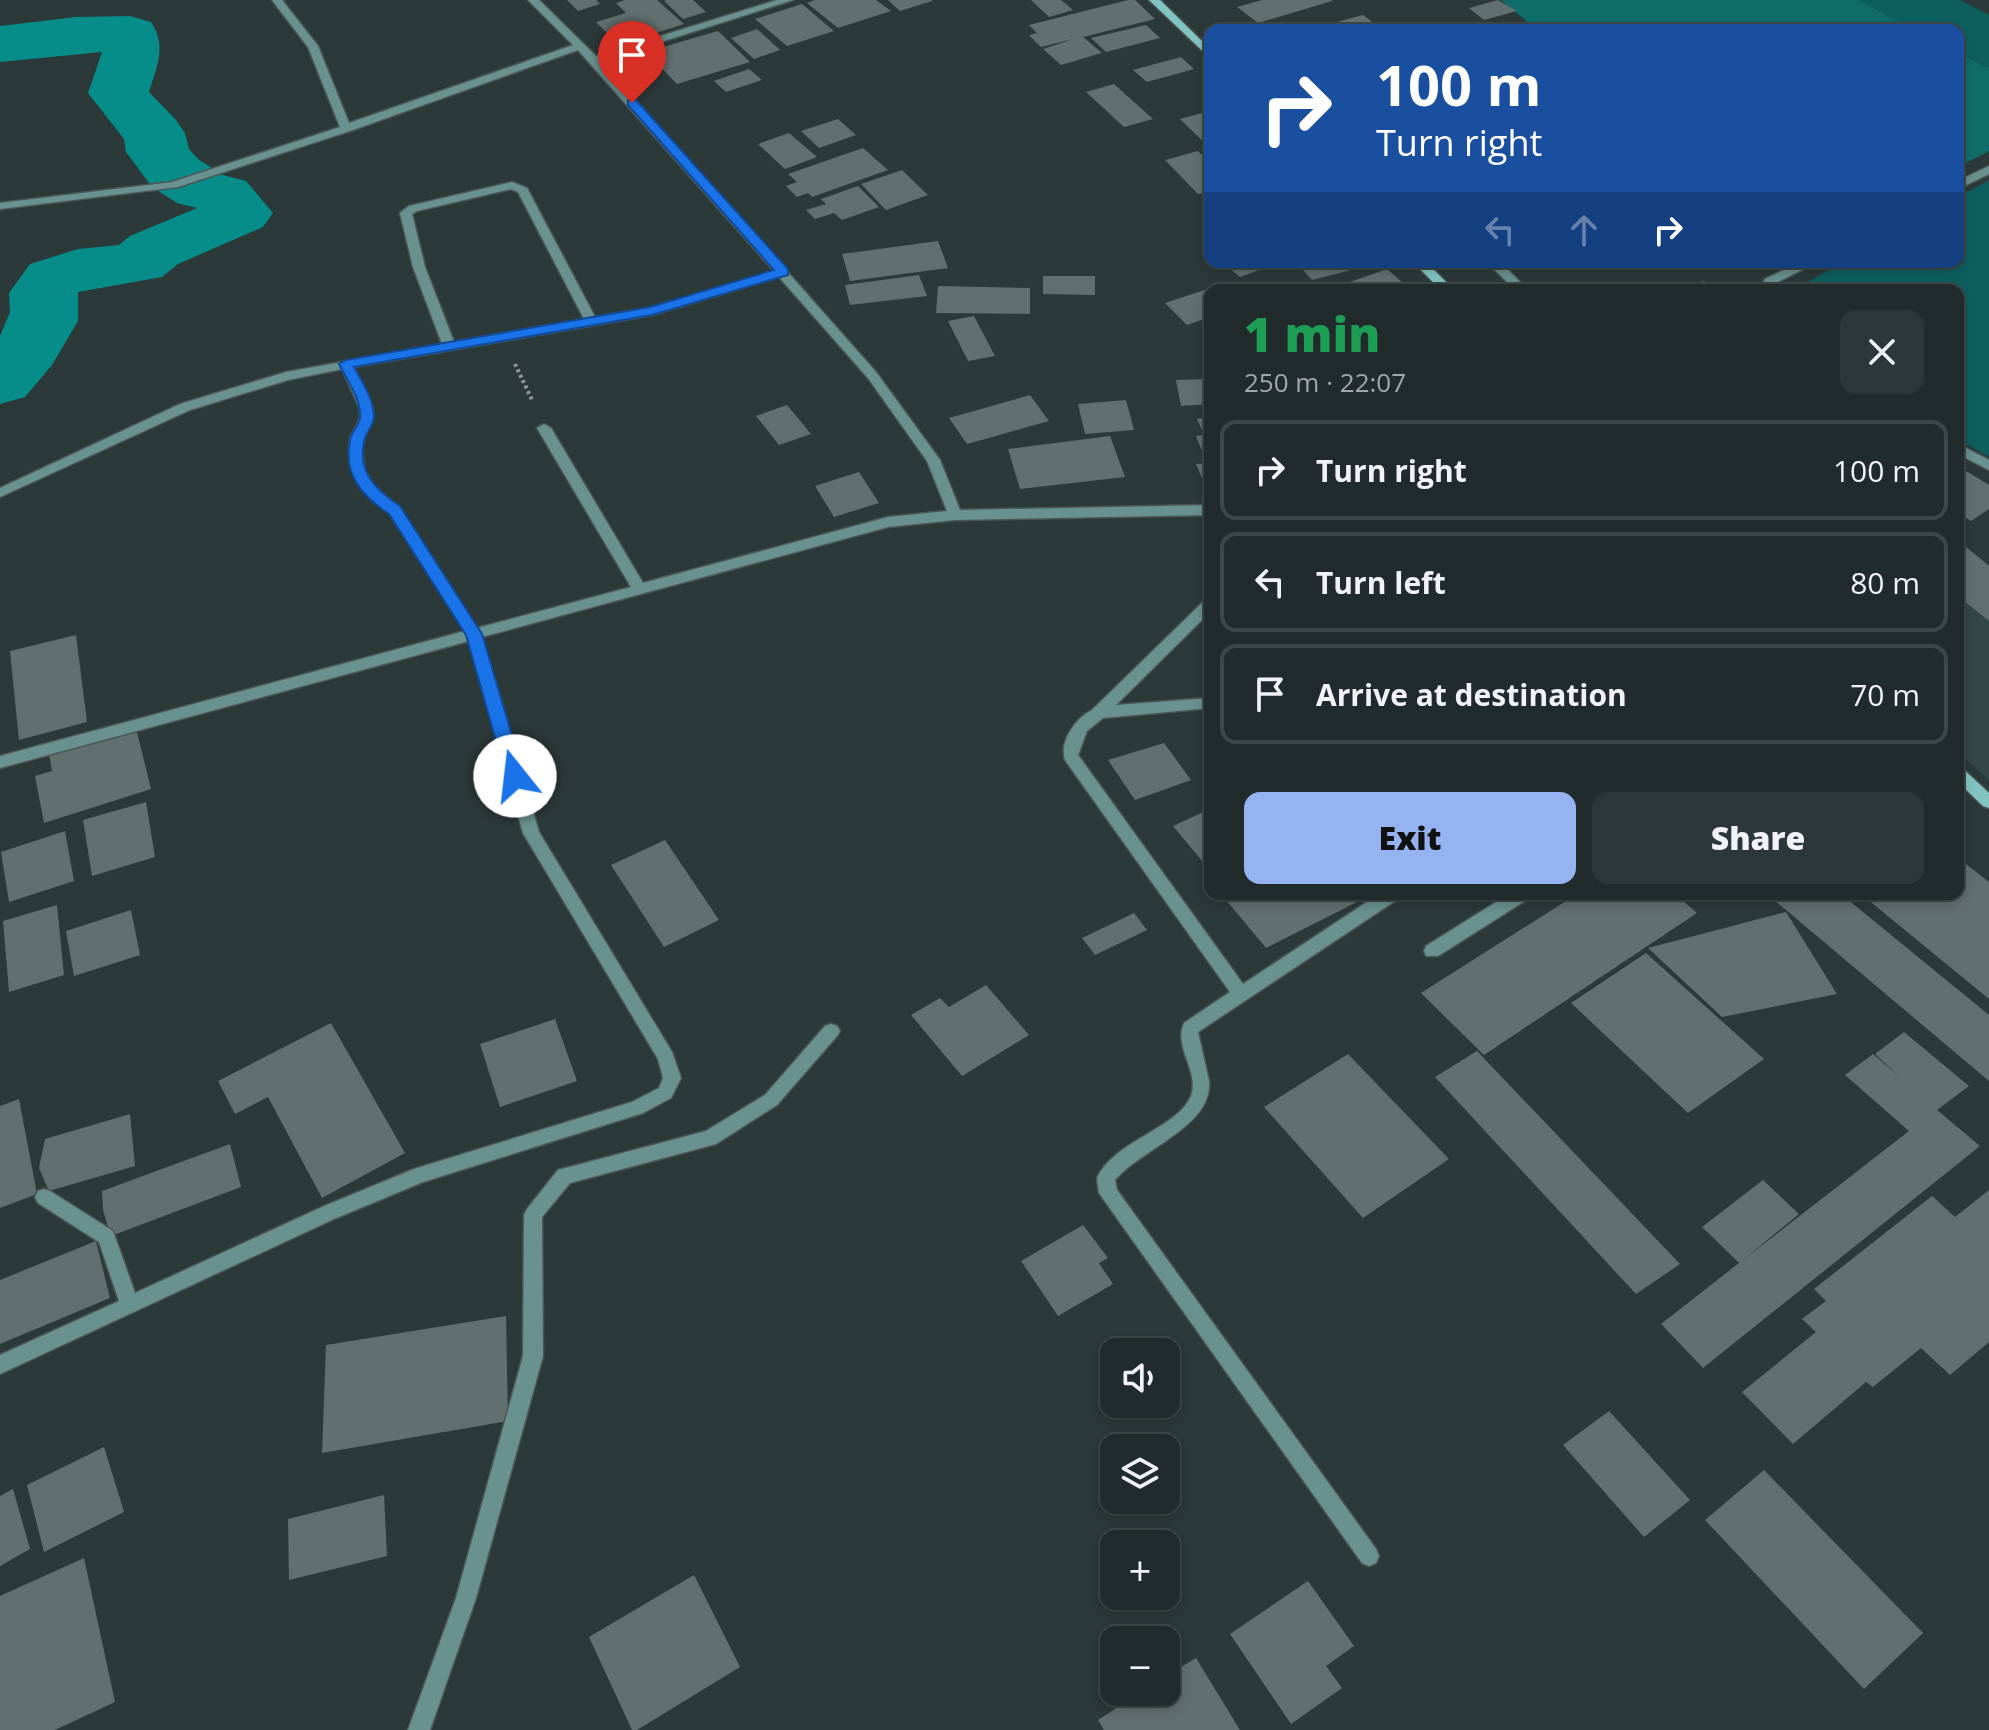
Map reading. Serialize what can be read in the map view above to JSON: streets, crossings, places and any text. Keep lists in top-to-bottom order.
{
  "page": {
    "turn": ["100 m", "Turn right"],
    "heading": ["1 min", "250 m · 22:07"],
    "list": [
      {
        "name": "Turn right",
        "value": "100 m"
      },
      {
        "name": "Turn left",
        "value": "80 m"
      },
      {
        "name": "Arrive at destination",
        "value": "70 m"
      }
    ],
    "buttons": ["Exit", "Share"],
    "map_buttons": ["+", "−"]
  }
}
